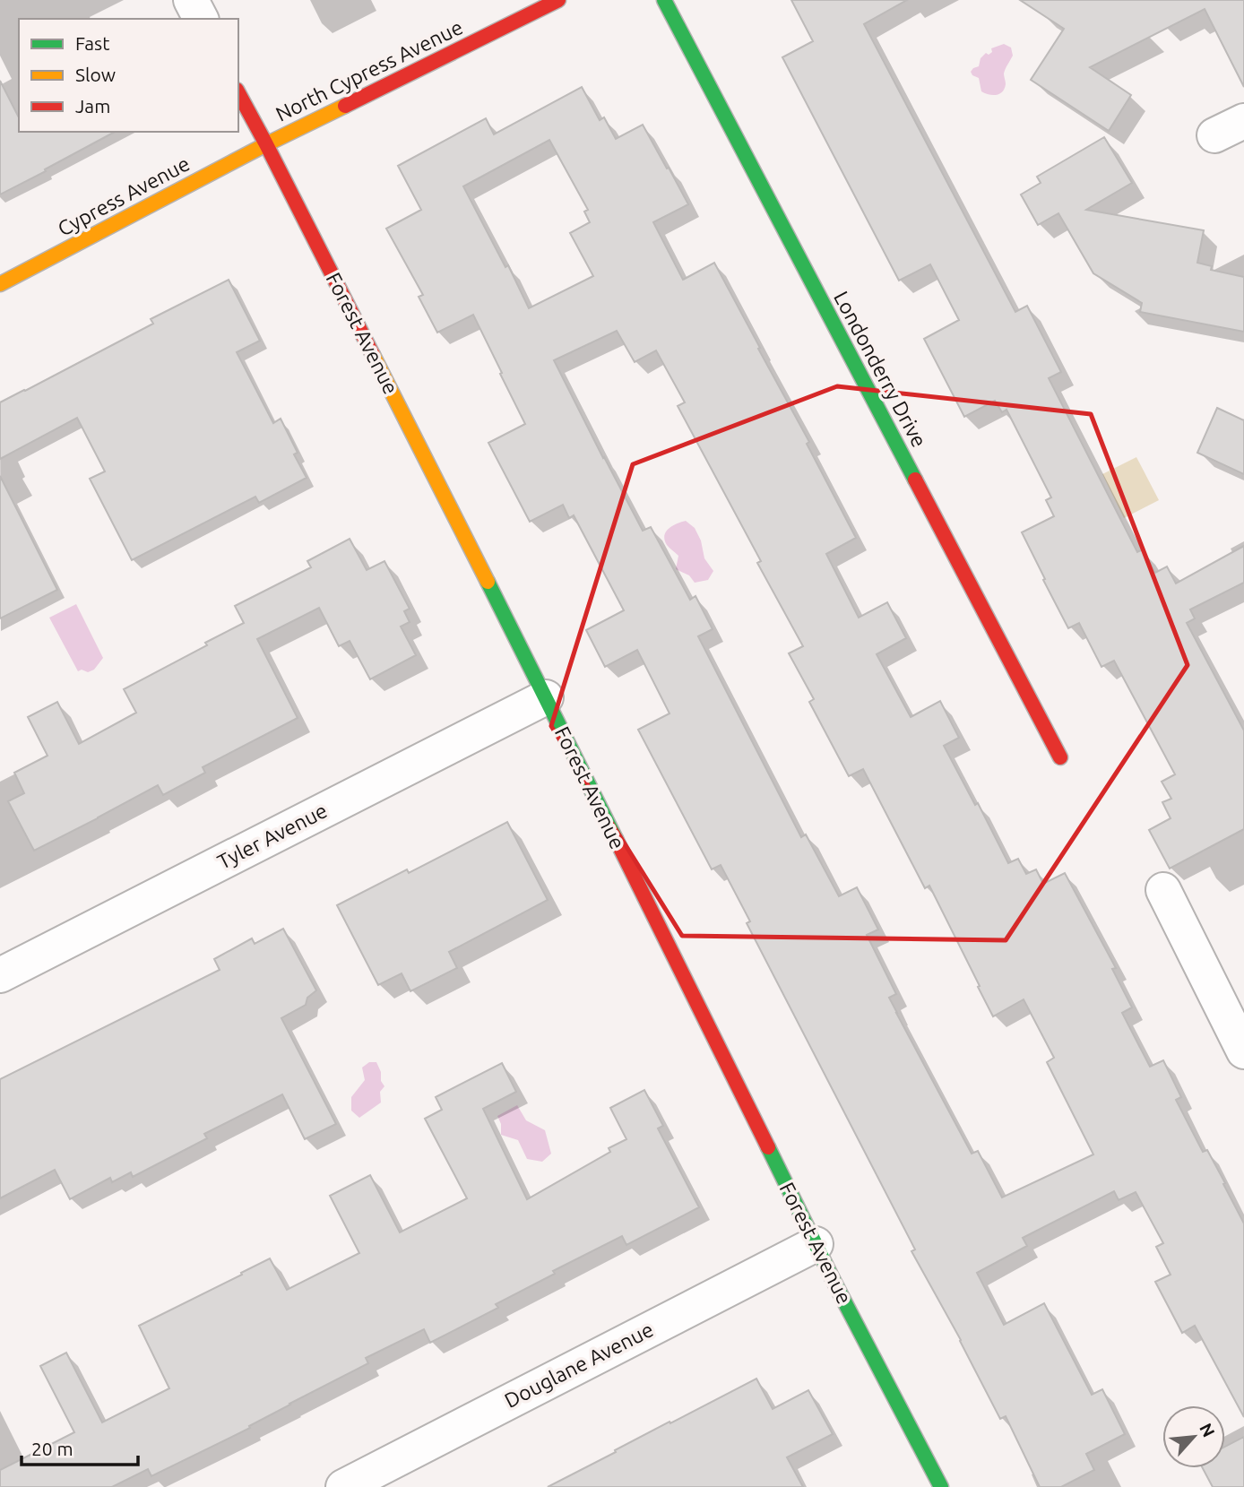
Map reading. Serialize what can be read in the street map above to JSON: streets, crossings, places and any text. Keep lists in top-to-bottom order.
{
  "streets": {
    "street": [
      "North Cypress Avenue",
      "Cypress Avenue",
      "Forest Avenue",
      "Londonderry Drive",
      "Tyler Avenue",
      "Douglane Avenue"
    ]
  },
  "crossings": [
    ["North Cypress Avenue", "Cypress Avenue"],
    ["North Cypress Avenue", "Forest Avenue"],
    ["Cypress Avenue", "Forest Avenue"],
    ["Forest Avenue", "Tyler Avenue"],
    ["Forest Avenue", "Douglane Avenue"]
  ],
  "legend": ["Fast", "Slow", "Jam"],
  "scale_bar": "20 m",
  "north": "top right"
}
